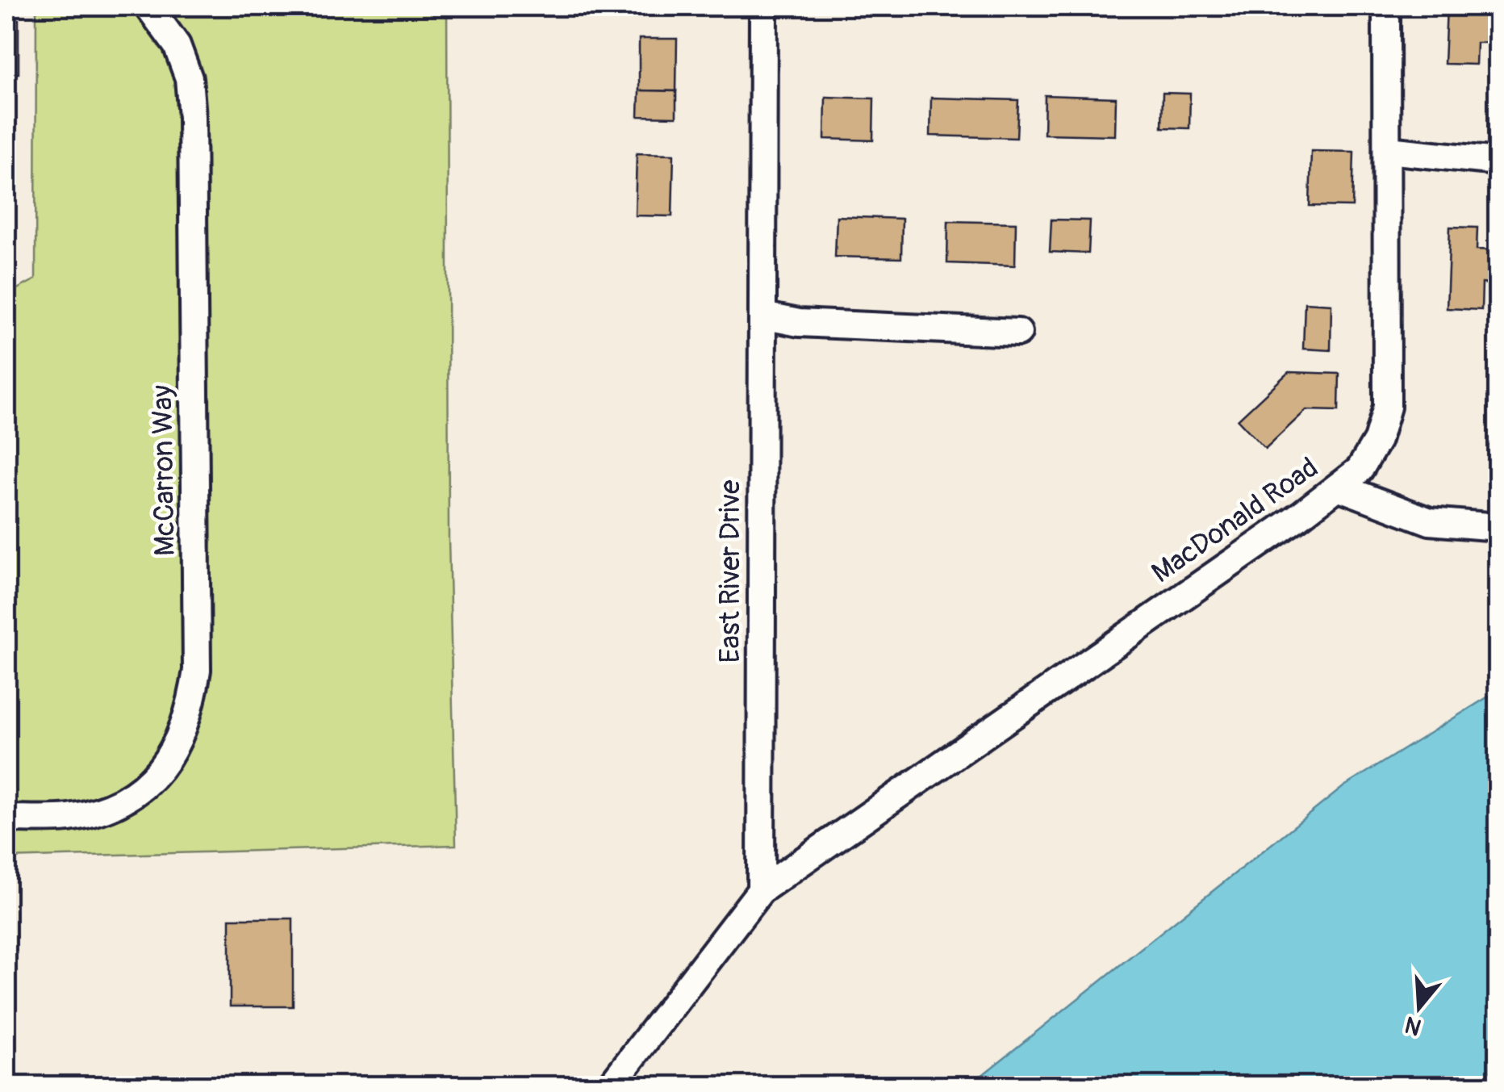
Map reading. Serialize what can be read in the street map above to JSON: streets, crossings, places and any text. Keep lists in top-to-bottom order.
{
  "streets": {
    "street": ["McCarron Way", "MacDonald Road", "East River Drive"]
  },
  "crossings": [
    ["MacDonald Road", "East River Drive"]
  ],
  "north": "bottom"
}
